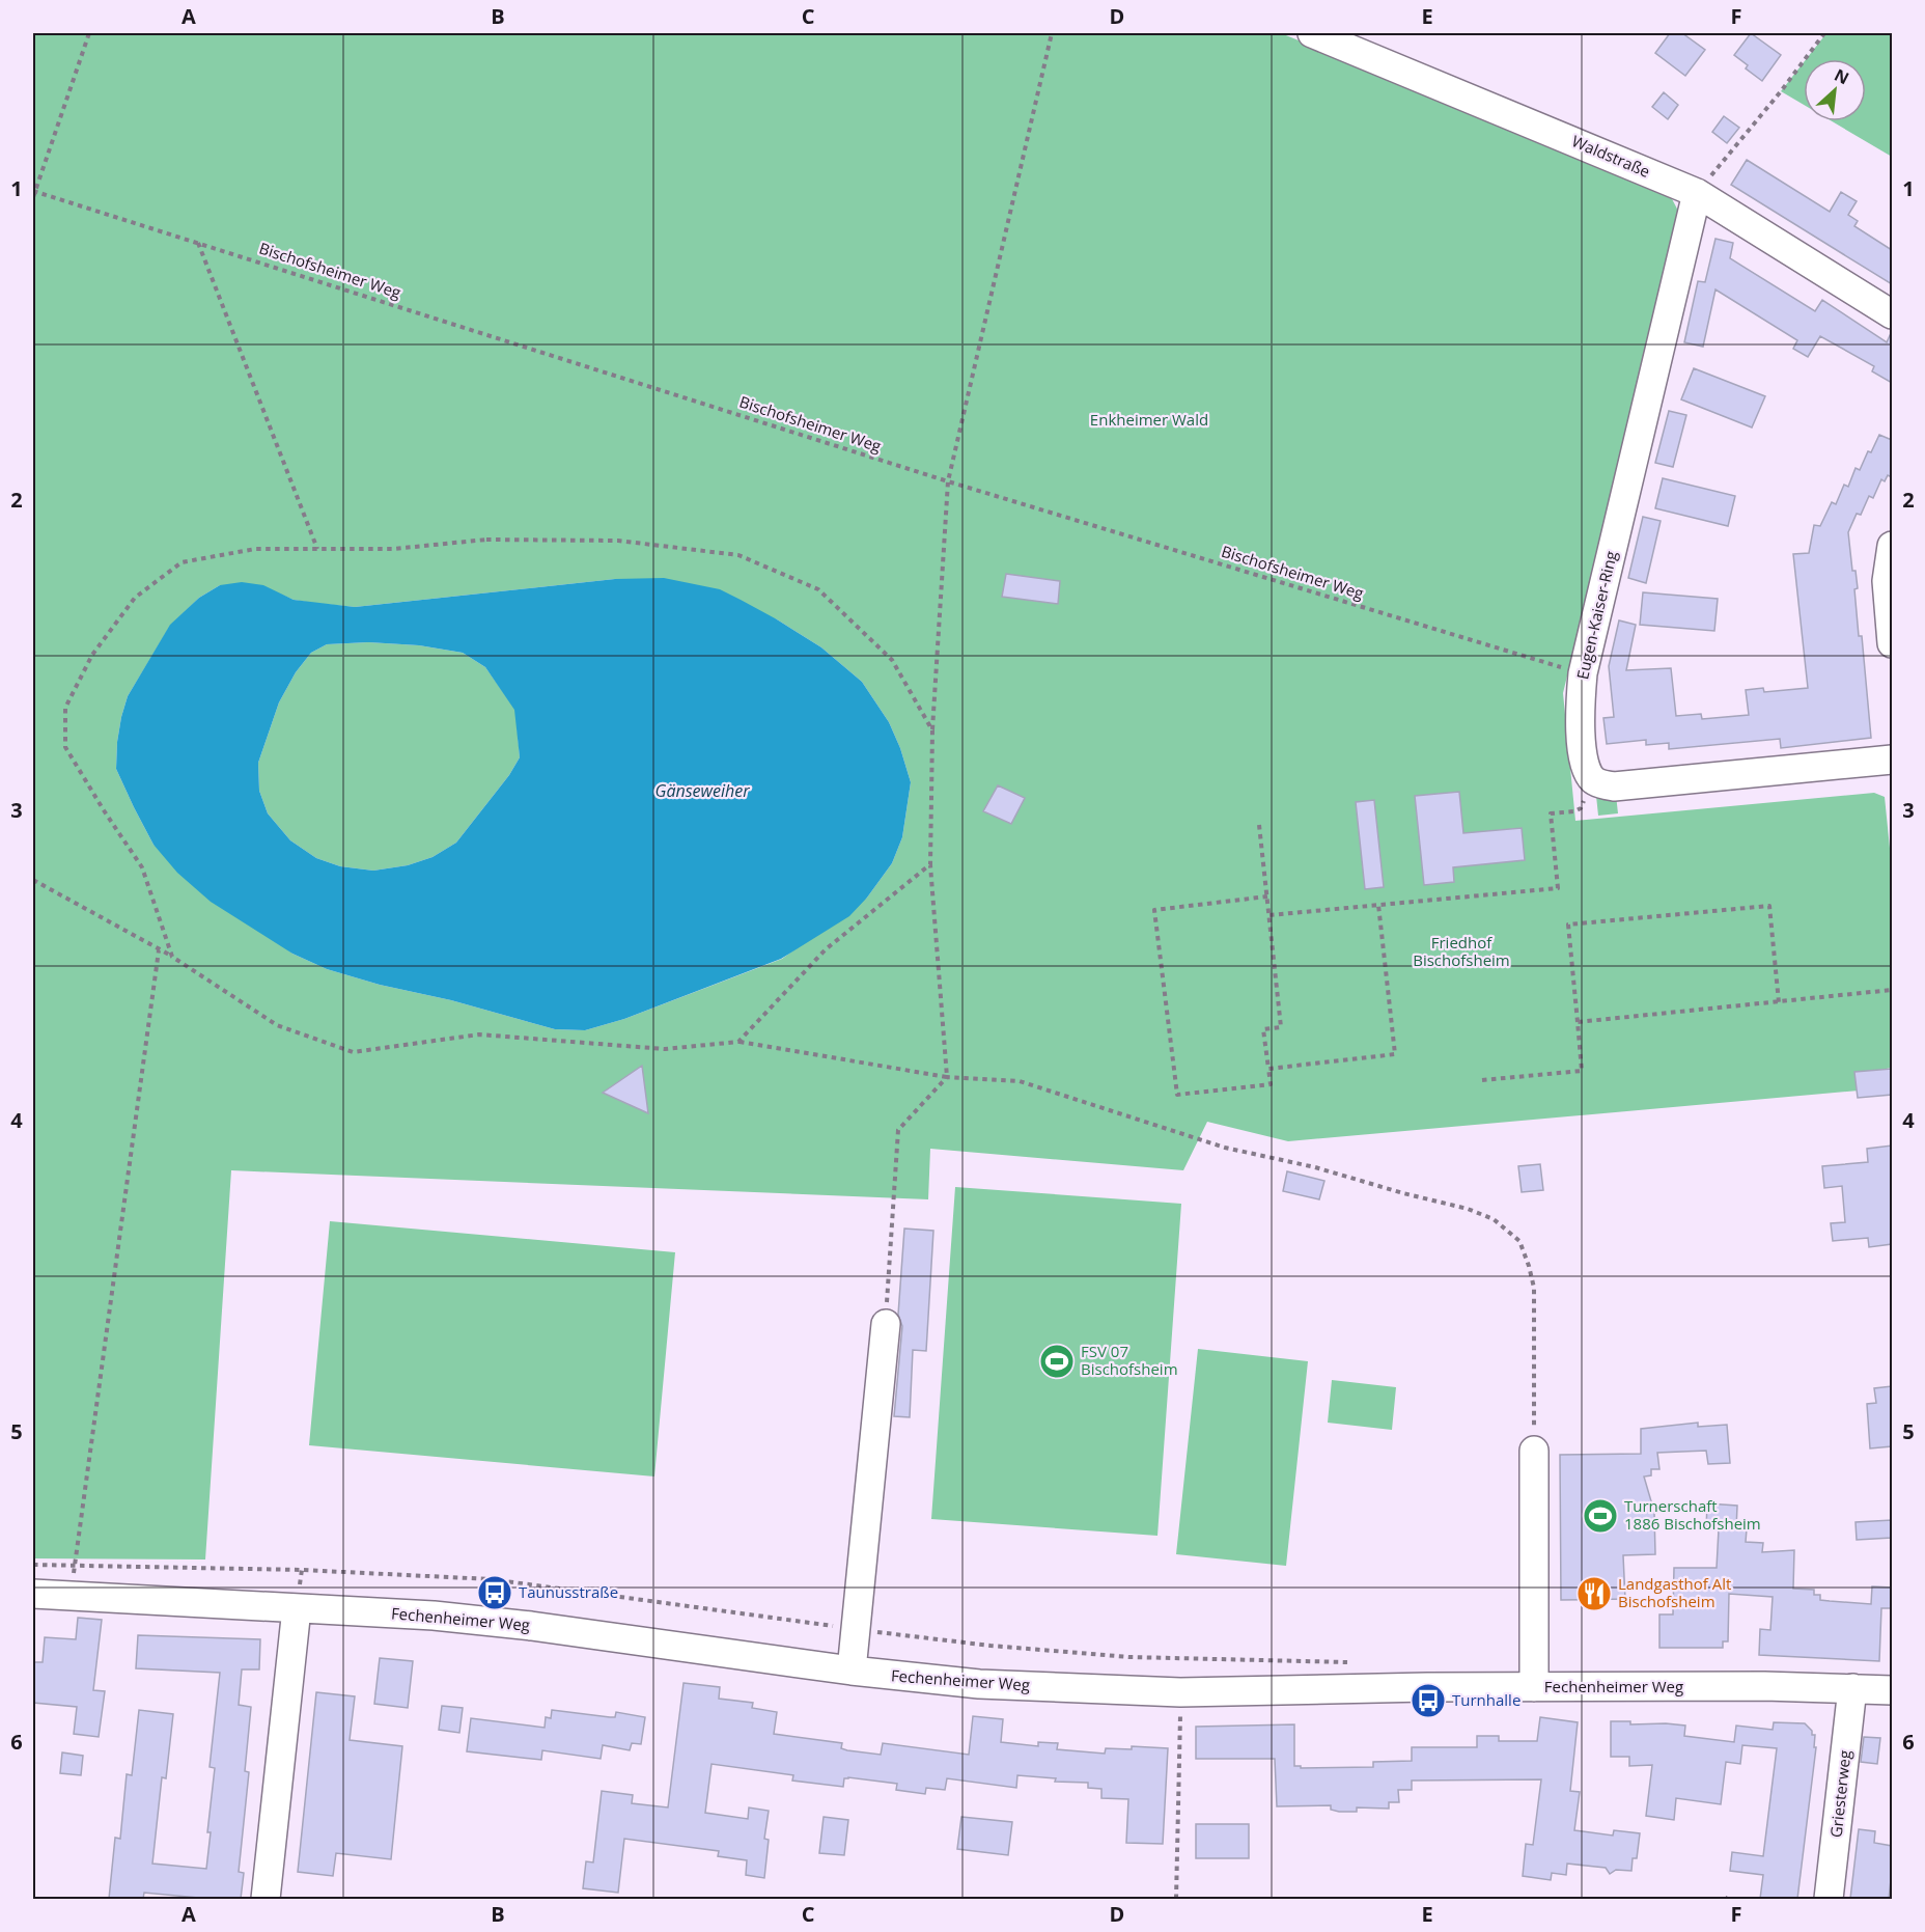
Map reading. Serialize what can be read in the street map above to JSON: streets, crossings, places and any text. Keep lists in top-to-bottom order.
{
  "streets": {
    "street": [
      "Waldstraße",
      "Eugen-Kaiser-Ring",
      "Fechenheimer Weg",
      "Griesterweg"
    ],
    "path": ["Bischofsheimer Weg"]
  },
  "crossings": [
    ["Waldstraße", "Eugen-Kaiser-Ring"],
    ["Bischofsheimer Weg", "Eugen-Kaiser-Ring"],
    ["Fechenheimer Weg", "Griesterweg"]
  ],
  "water": ["Gänseweiher"],
  "parks": ["Enkheimer Wald", "Friedhof Bischofsheim"],
  "places": {
    "sports": ["FSV 07 Bischofsheim", "Turnerschaft 1886 Bischofsheim"],
    "bus stop": ["Taunusstraße", "Turnhalle"],
    "restaurant": ["Landgasthof Alt Bischofsheim"]
  },
  "north": "top right",
  "grid": {
    "columns": [
      "A",
      "B",
      "C",
      "D",
      "E",
      "F"
    ],
    "rows": [
      "1",
      "2",
      "3",
      "4",
      "5",
      "6"
    ]
  }
}
